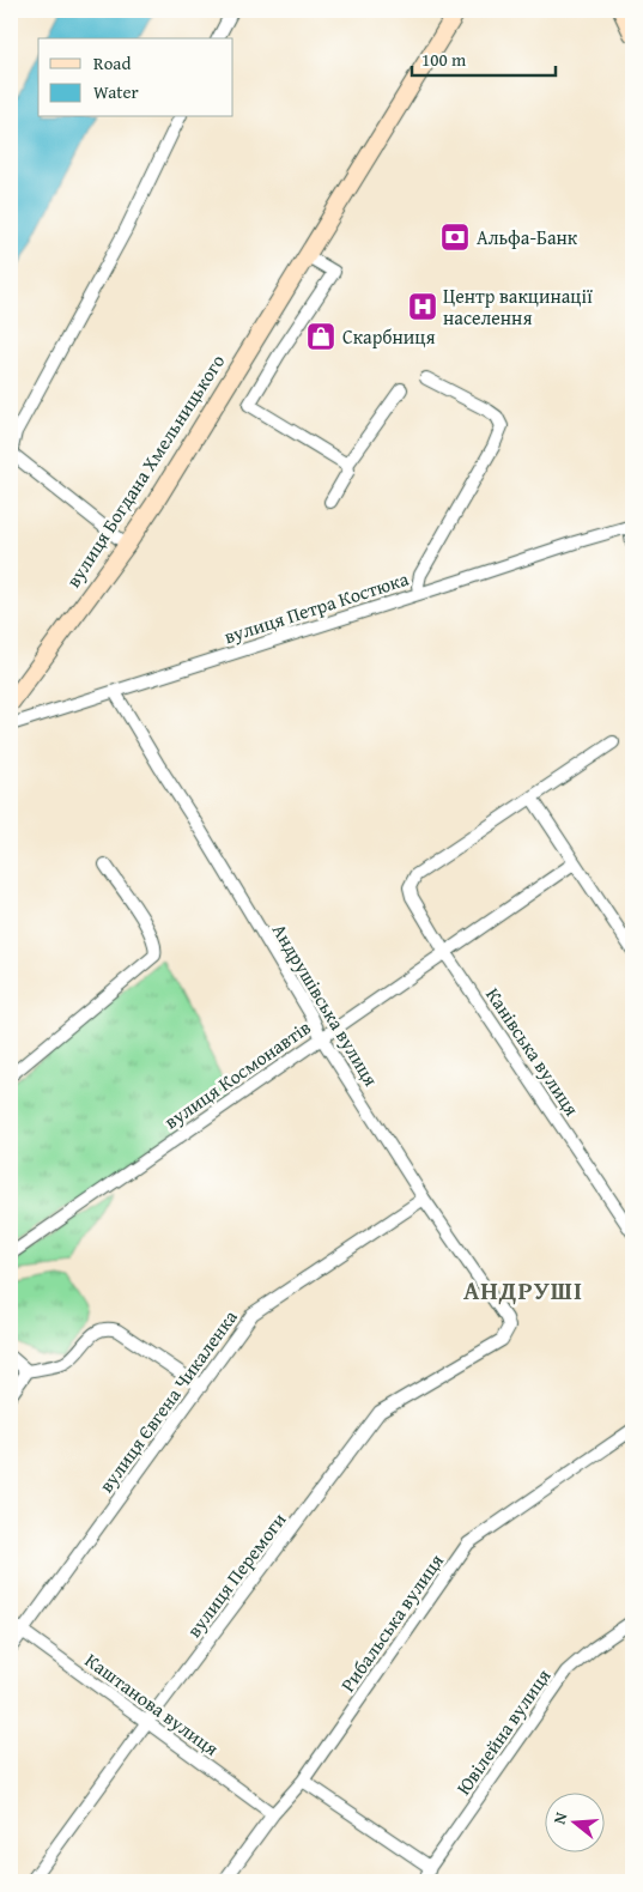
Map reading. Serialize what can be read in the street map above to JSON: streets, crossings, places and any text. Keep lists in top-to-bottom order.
{
  "streets": {
    "main road": ["вулиця Богдана Хмельницького"],
    "street": [
      "вулиця Петра Костюка",
      "Андрушівська вулиця",
      "Канівська вулиця",
      "вулиця Космонавтів",
      "вулиця Євгена Чикаленка",
      "вулиця Перемоги",
      "Рибальська вулиця",
      "Каштанова вулиця",
      "Ювілейна вулиця"
    ]
  },
  "crossings": [
    ["вулиця Петра Костюка", "Андрушівська вулиця"],
    ["Андрушівська вулиця", "вулиця Космонавтів"],
    ["Андрушівська вулиця", "вулиця Євгена Чикаленка"],
    ["Андрушівська вулиця", "вулиця Перемоги"],
    ["Канівська вулиця", "вулиця Космонавтів"],
    ["вулиця Євгена Чикаленка", "Каштанова вулиця"],
    ["вулиця Перемоги", "Каштанова вулиця"],
    ["Рибальська вулиця", "Каштанова вулиця"]
  ],
  "districts": ["АНДРУШІ"],
  "places": {
    "bank": ["Альфа-Банк"],
    "hospital": ["Центр вакцинації населення"],
    "shop": ["Скарбниця"]
  },
  "legend": ["Road", "Water"],
  "scale_bar": "100 m",
  "north": "left"
}
